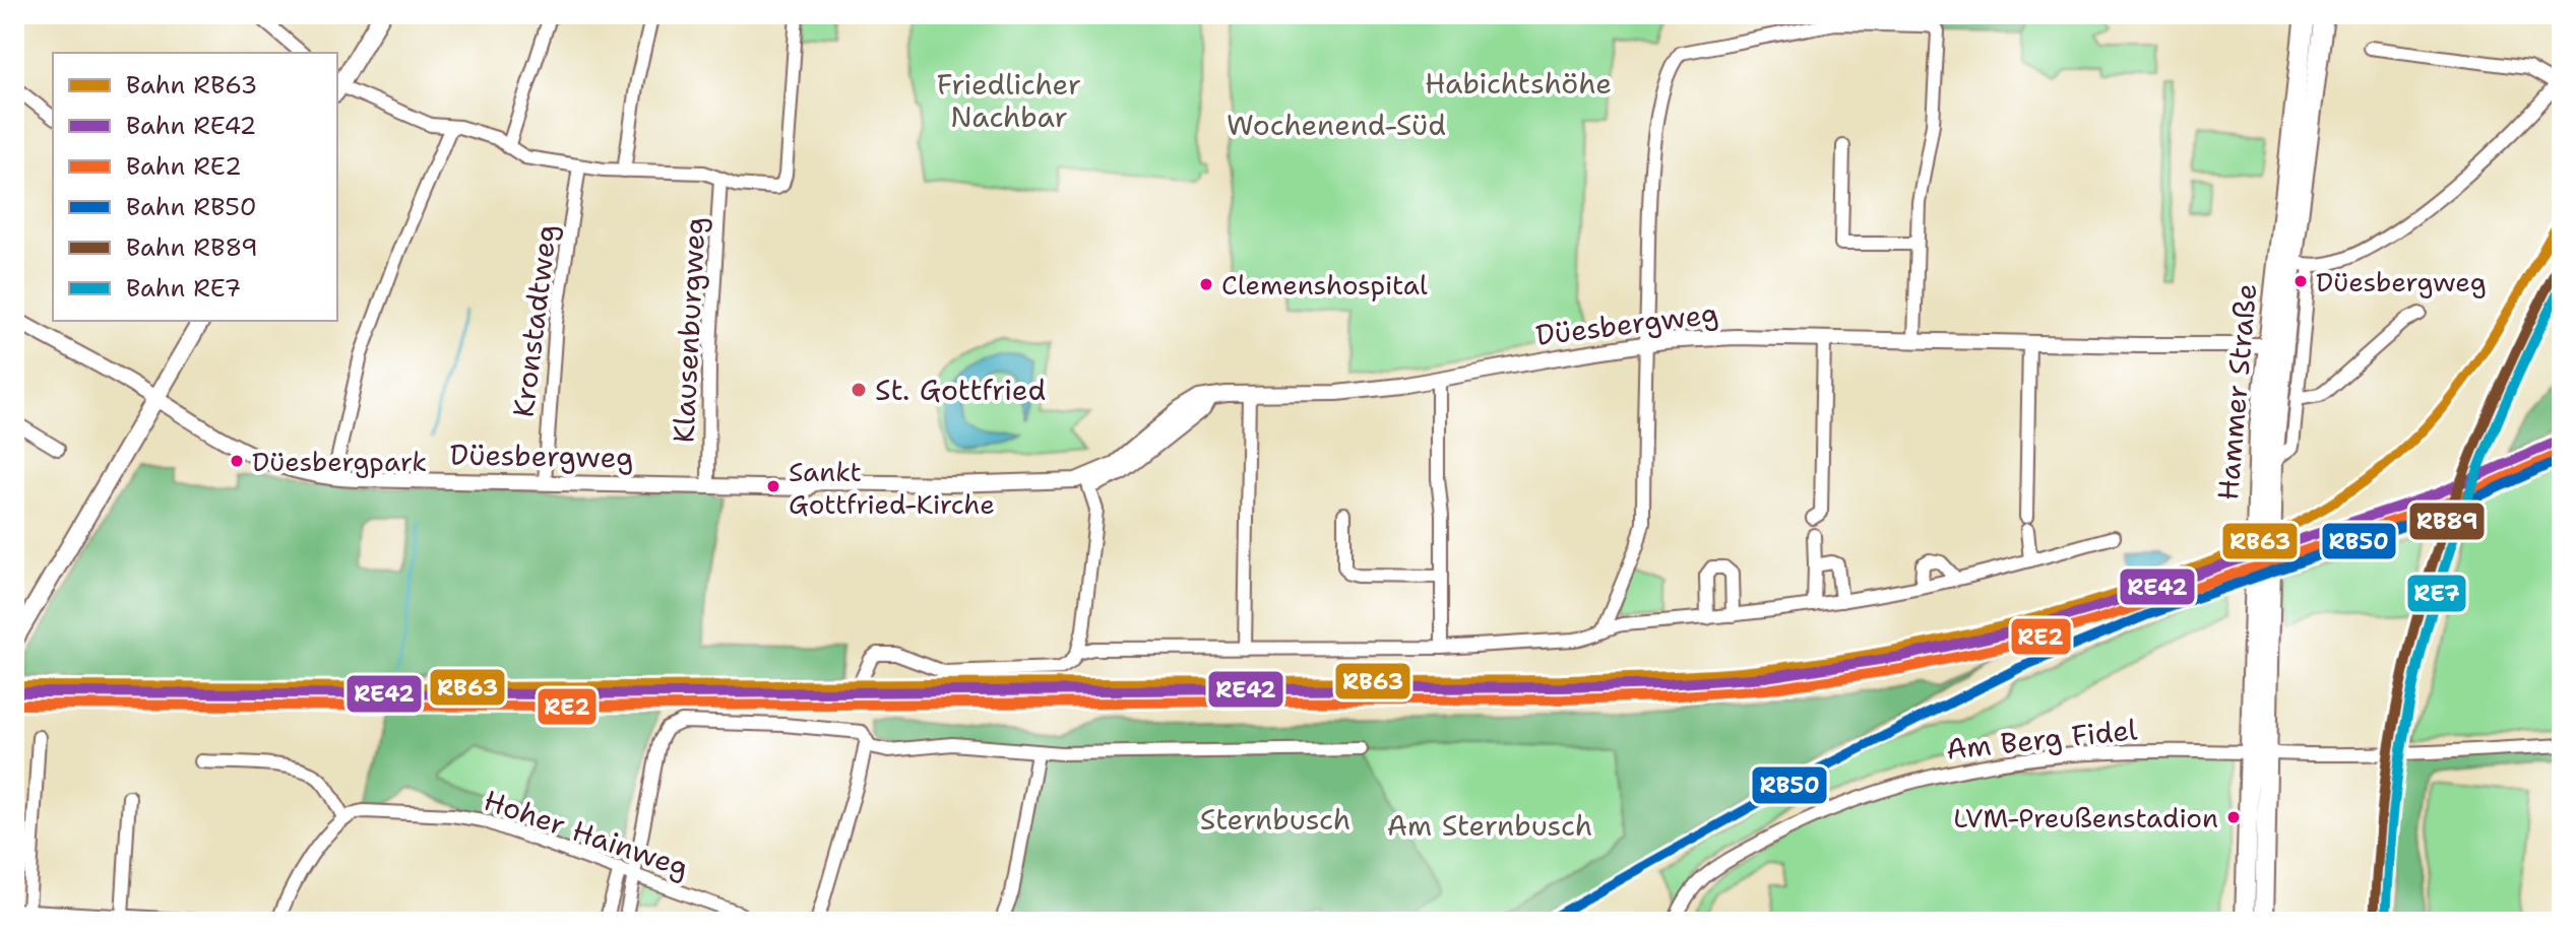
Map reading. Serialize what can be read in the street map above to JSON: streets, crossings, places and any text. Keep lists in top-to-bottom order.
{
  "streets": {
    "main road": ["Hammer Straße"],
    "street": [
      "Kronstadtweg",
      "Düesbergweg",
      "Klausenburgweg",
      "Am Berg Fidel",
      "Hoher Hainweg"
    ]
  },
  "crossings": [
    ["Kronstadtweg", "Düesbergweg"],
    ["Düesbergweg", "Klausenburgweg"],
    ["Düesbergweg", "Hammer Straße"],
    ["Hammer Straße", "Am Berg Fidel"]
  ],
  "parks": [
    "Habichtshöhe",
    "Friedlicher Nachbar",
    "Wochenend-Süd",
    "Sternbusch",
    "Am Sternbusch"
  ],
  "places": [
    "Düesbergweg",
    "Clemenshospital",
    "St. Gottfried",
    "Düesbergpark",
    "Sankt Gottfried-Kirche",
    "LVM-Preußenstadion"
  ],
  "lines": [
    "rail line RB63",
    "rail line RB89",
    "rail line RE7",
    "rail line RE42",
    "rail line RE2",
    "rail line RB50"
  ],
  "legend": [
    "Bahn RB63",
    "Bahn RE42",
    "Bahn RE2",
    "Bahn RB50",
    "Bahn RB89",
    "Bahn RE7"
  ]
}
